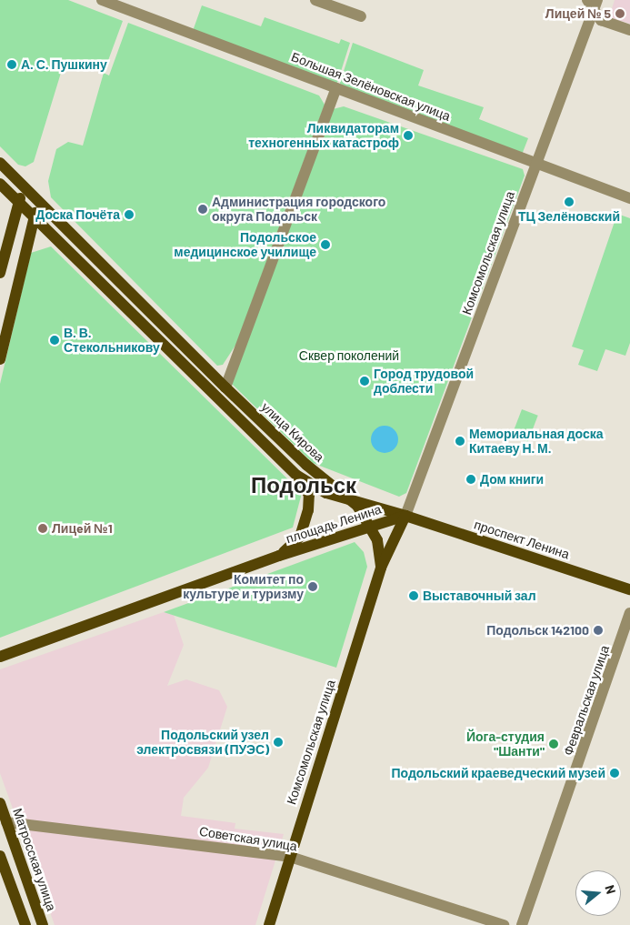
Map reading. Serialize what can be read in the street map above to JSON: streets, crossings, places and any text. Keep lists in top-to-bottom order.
{
  "streets": {
    "main road": [
      "Комсомольская улица",
      "улица Кирова",
      "площадь Ленина",
      "проспект Ленина",
      "Матросская улица"
    ],
    "street": ["Большая Зелёновская улица", "Февральская улица", "Советская улица"]
  },
  "crossings": [
    ["Большая Зелёновская улица", "Комсомольская улица"],
    ["Комсомольская улица", "площадь Ленина"],
    ["Комсомольская улица", "проспект Ленина"],
    ["Комсомольская улица", "Советская улица"],
    ["улица Кирова", "площадь Ленина"],
    ["площадь Ленина", "проспект Ленина"],
    ["Советская улица", "Матросская улица"]
  ],
  "districts": ["Подольск"],
  "parks": ["Сквер поколений"],
  "places": [
    "Лицей № 5",
    "А. С. Пушкину",
    "Ликвидаторам техногенных катастроф",
    "ТЦ Зелёновский",
    "Администрация городского округа Подольск",
    "Доска Почёта",
    "Подольское медицинское училище",
    "В. В. Стекольникову",
    "Город трудовой доблести",
    "Мемориальная доска Китаеву Н. М.",
    "Дом книги",
    "Лицeй №1",
    "Комитет по культуре и туризму",
    "Выставочный зал",
    "Подольск 142100",
    "Подольский узел электросвязи (ПУЭС)",
    "Йога-студия \"Шанти\"",
    "Подольский краеведческий музей"
  ],
  "north": "right"
}
